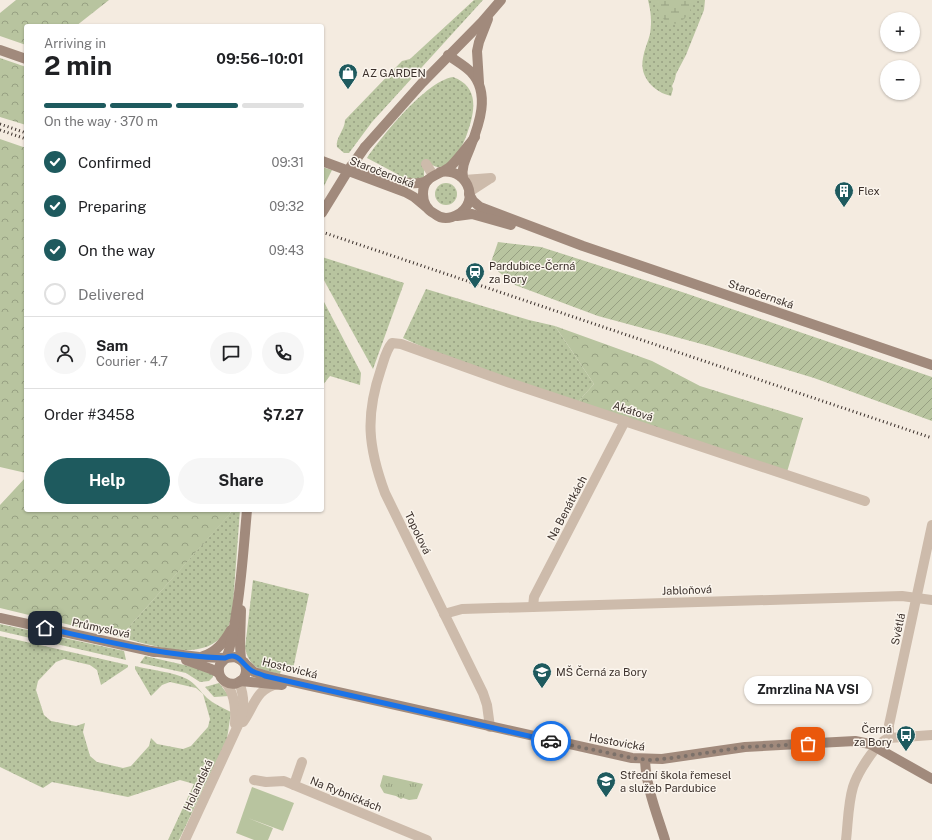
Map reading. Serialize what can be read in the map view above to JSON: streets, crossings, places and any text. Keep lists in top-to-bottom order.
{
  "streets": {
    "main road": ["Staročernská", "Průmyslová", "Hostovická"],
    "street": [
      "Akátová",
      "Na Benátkách",
      "Topolová",
      "Jabloňová",
      "Světlá",
      "Holandská",
      "Na Rybníčkách"
    ]
  },
  "crossings": [
    ["Akátová", "Na Benátkách"],
    ["Akátová", "Topolová"],
    ["Na Benátkách", "Jabloňová"],
    ["Topolová", "Jabloňová"],
    ["Topolová", "Hostovická"],
    ["Jabloňová", "Světlá"],
    ["Průmyslová", "Hostovická"],
    ["Průmyslová", "Holandská"],
    ["Hostovická", "Holandská"]
  ],
  "places": {
    "shop": ["AZ GARDEN"],
    "building": ["Flex"],
    "station": ["Pardubice-Černá za Bory"],
    "school or university": ["MŠ Černá za Bory", "Střední škola řemesel a služeb Pardubice"],
    "other": ["Zmrzlina NA VSI"],
    "bus stop": ["Černá za Bory"]
  },
  "page": {
    "map_buttons": ["+", "−"],
    "heading": ["2 min", "Arriving in", "09:56–10:01"],
    "panel": [
      "Sam",
      "Courier · 4.7",
      "Order #3458",
      "$7.27"
    ],
    "bar": "On the way · 370 m",
    "list": [
      ["Confirmed", "09:31"],
      ["Preparing", "09:32"],
      ["On the way", "09:43"],
      "Delivered"
    ],
    "buttons": ["Help", "Share"],
    "bubble": "Zmrzlina NA VSI"
  }
}
